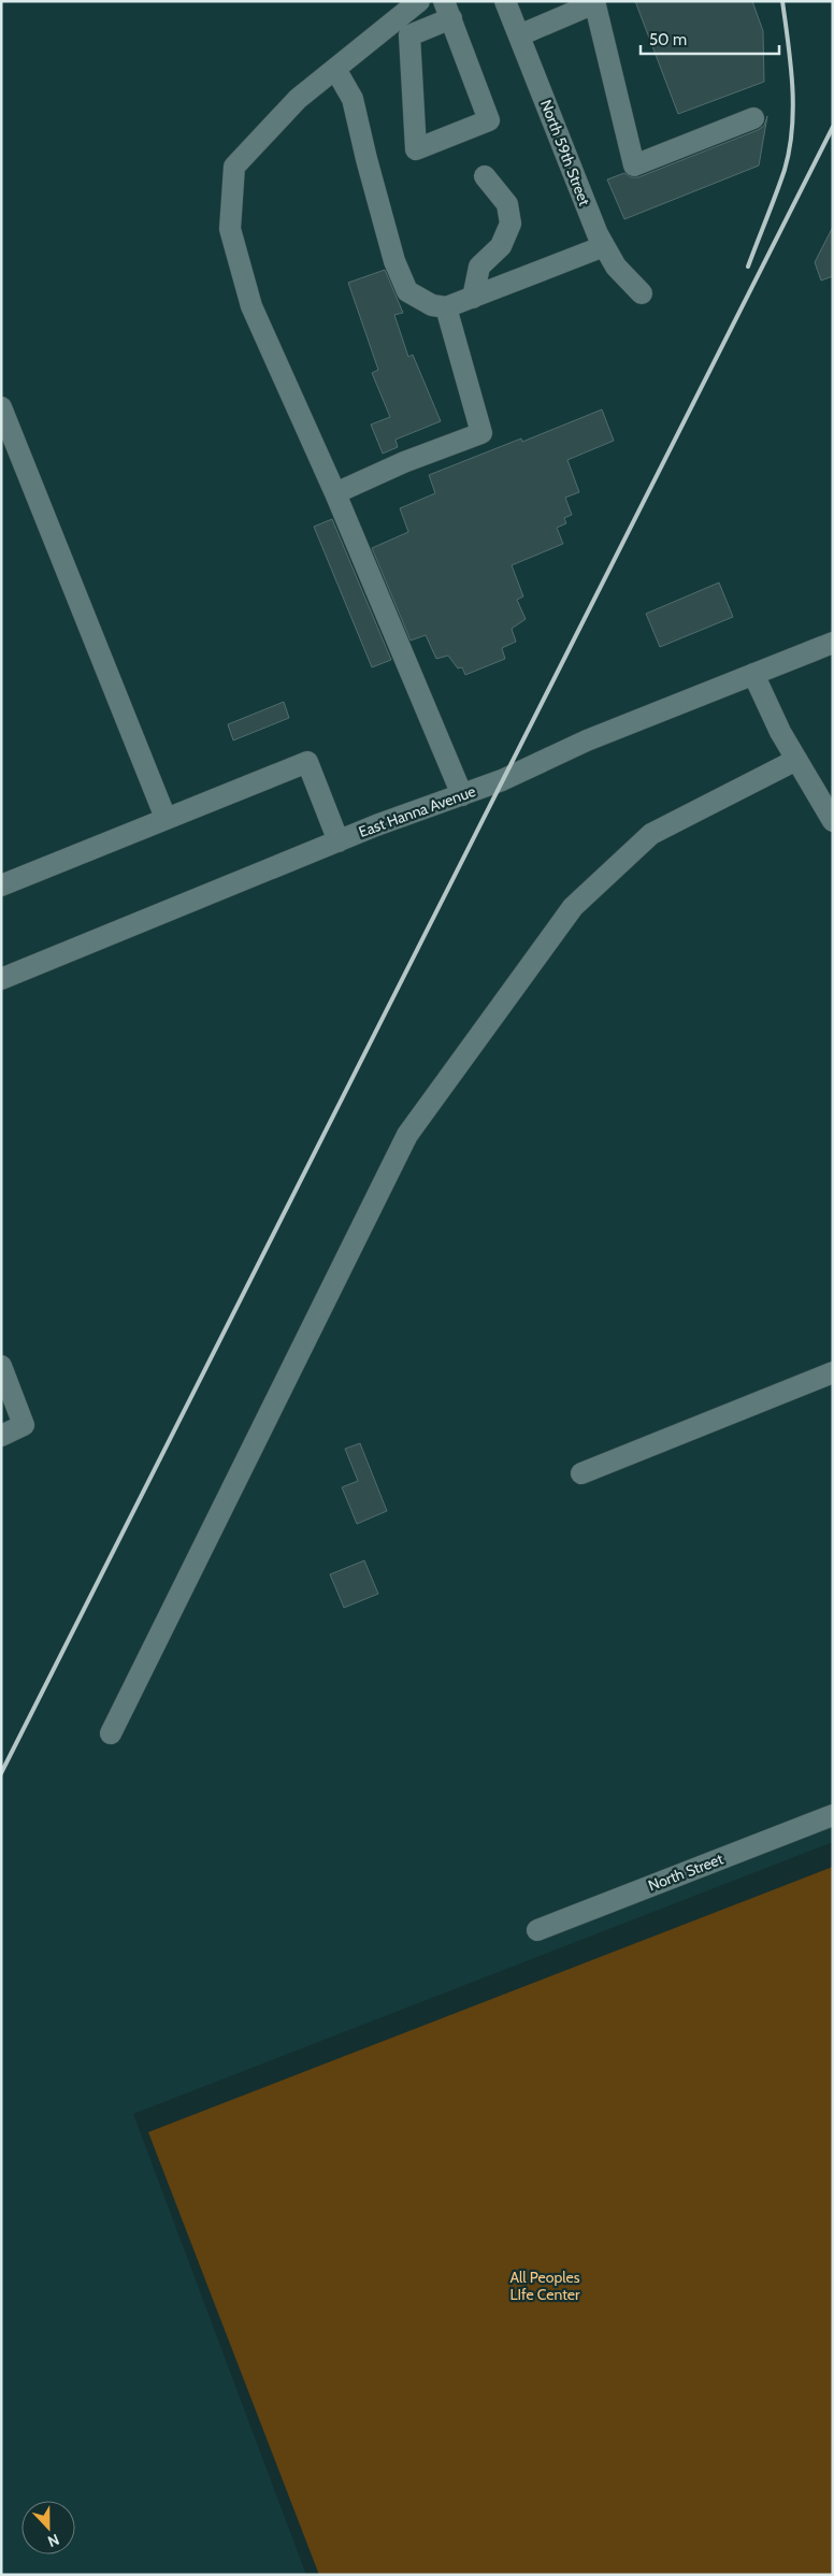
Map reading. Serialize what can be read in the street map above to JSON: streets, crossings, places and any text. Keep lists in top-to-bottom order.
{
  "streets": {
    "street": ["North 59th Street", "East Hanna Avenue", "North Street"]
  },
  "parks": ["All Peoples LIfe Center"],
  "scale_bar": "50 m",
  "north": "bottom"
}
